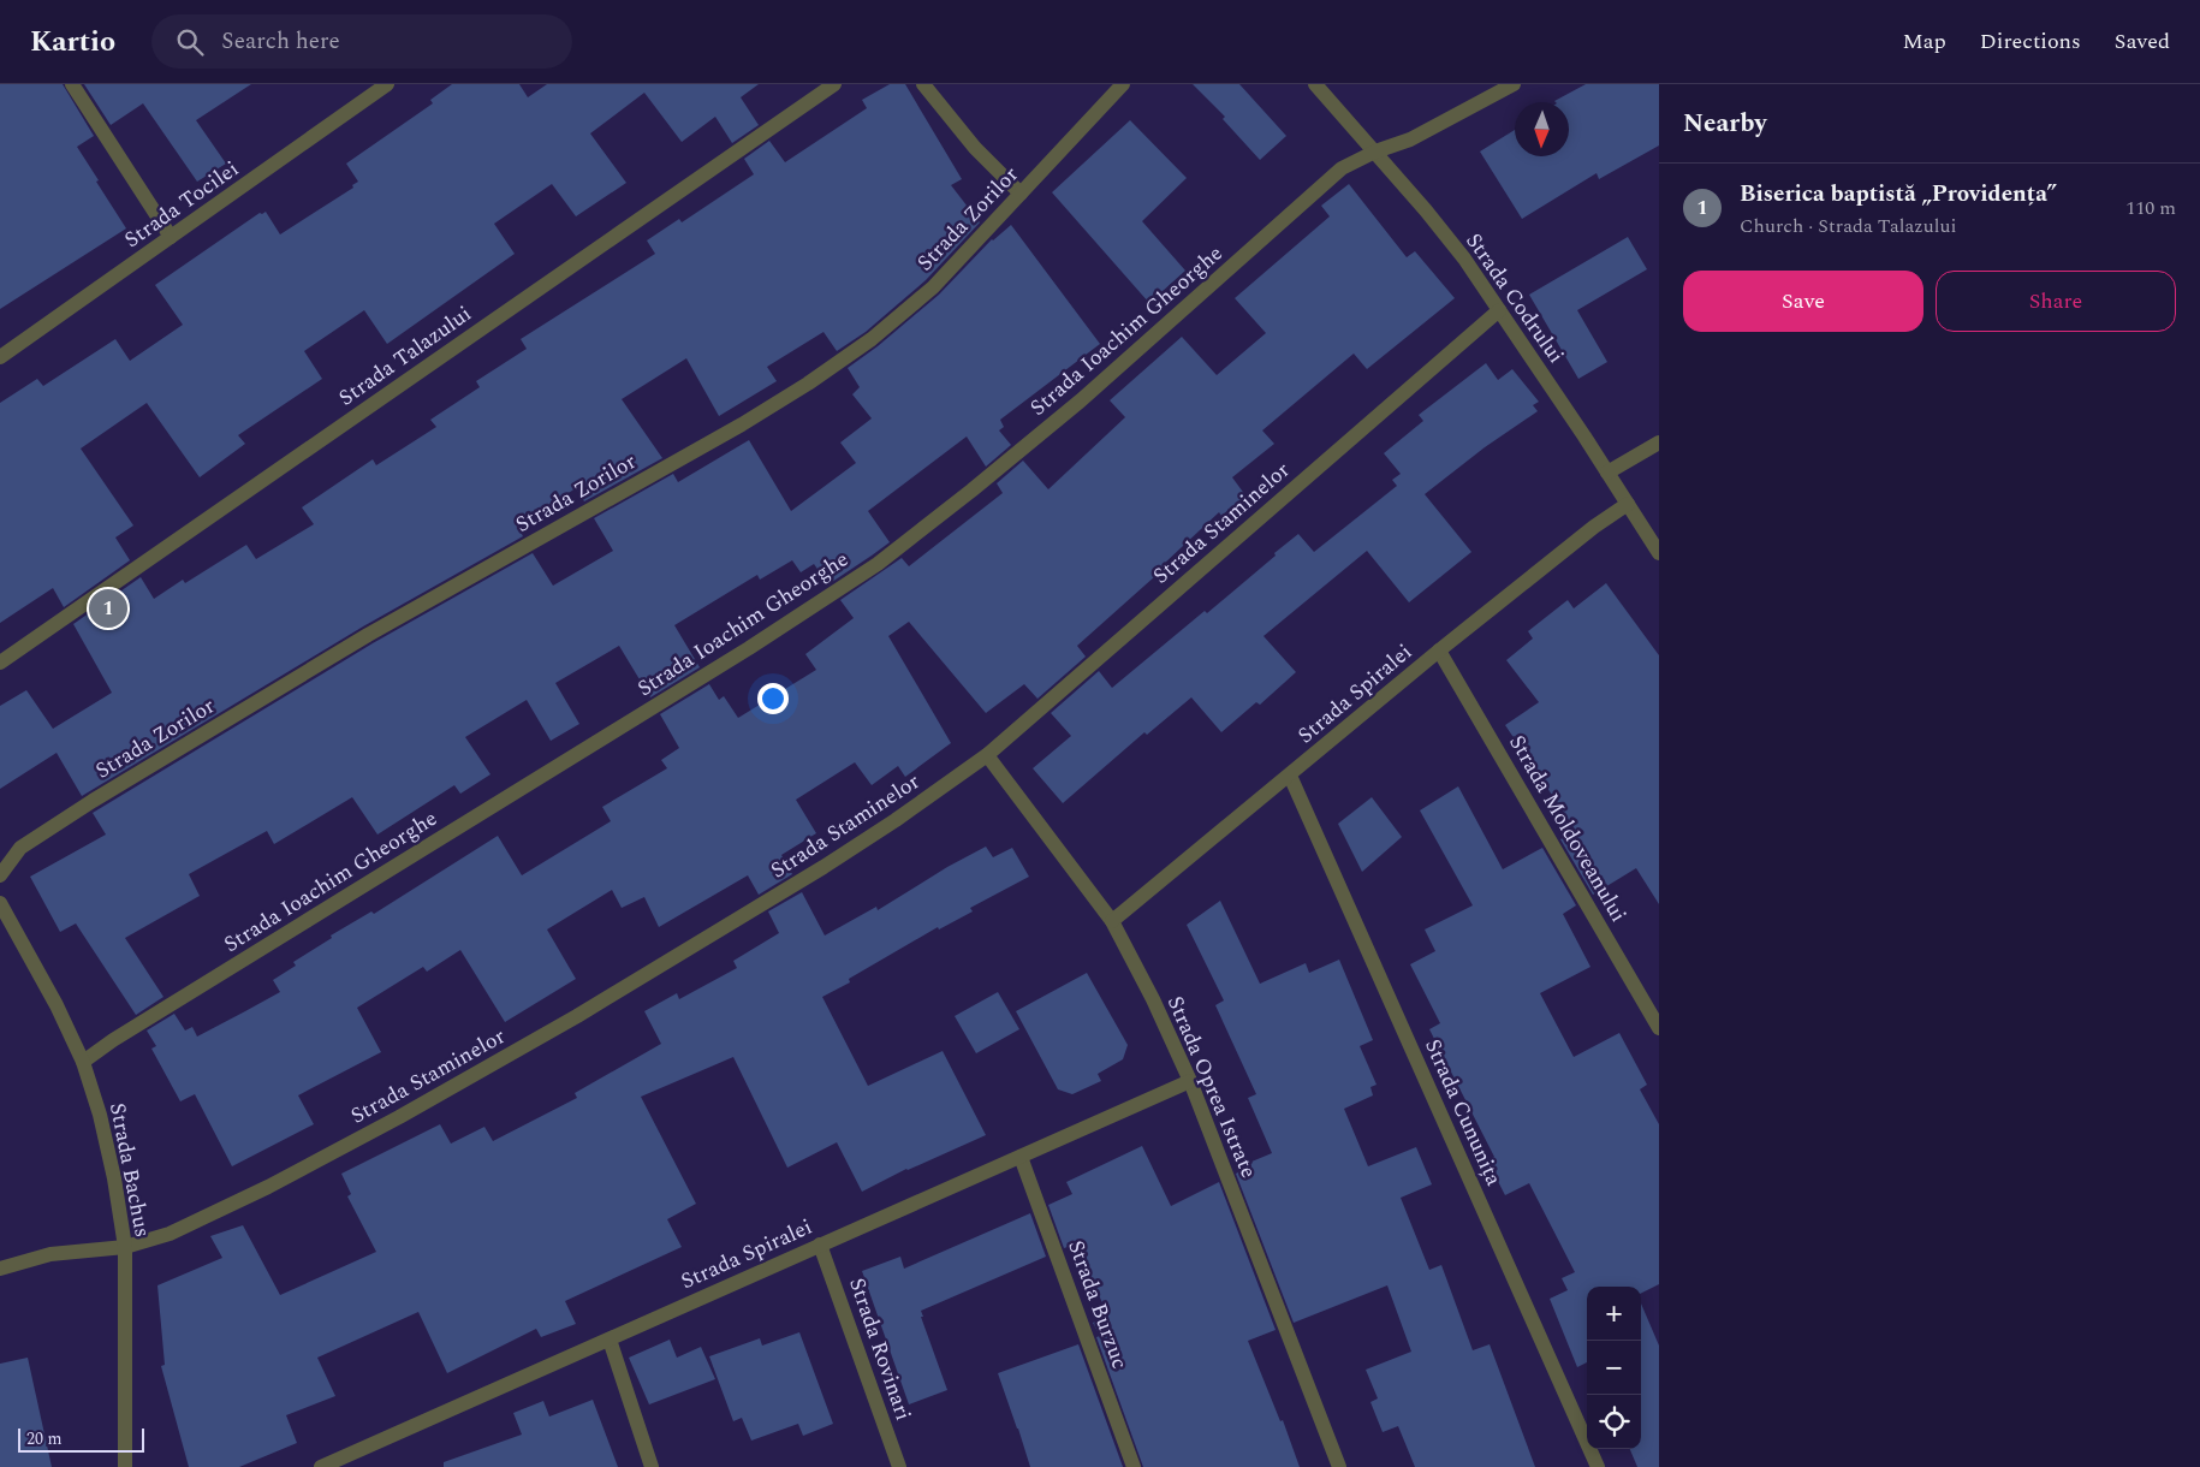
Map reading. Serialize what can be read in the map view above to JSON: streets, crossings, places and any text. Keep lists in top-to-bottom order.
{
  "streets": {
    "street": [
      "Strada Tocilei",
      "Strada Zorilor",
      "Strada Codrului",
      "Strada Ioachim Gheorghe",
      "Strada Talazului",
      "Strada Staminelor",
      "Strada Spiralei",
      "Strada Moldoveanului",
      "Strada Oprea Istrate",
      "Strada Cununița",
      "Strada Bachus",
      "Strada Burzuc",
      "Strada Rovinari"
    ]
  },
  "crossings": [
    ["Strada Codrului", "Strada Ioachim Gheorghe"],
    ["Strada Codrului", "Strada Staminelor"],
    ["Strada Codrului", "Strada Spiralei"],
    ["Strada Ioachim Gheorghe", "Strada Bachus"],
    ["Strada Staminelor", "Strada Oprea Istrate"],
    ["Strada Staminelor", "Strada Bachus"],
    ["Strada Spiralei", "Strada Moldoveanului"],
    ["Strada Spiralei", "Strada Oprea Istrate"],
    ["Strada Spiralei", "Strada Cununița"],
    ["Strada Spiralei", "Strada Burzuc"],
    ["Strada Spiralei", "Strada Rovinari"]
  ],
  "scale_bar": "20 m",
  "north": "bottom",
  "page": {
    "header": "Kartio",
    "search": "Search here",
    "nav": ["Map", "Directions", "Saved"],
    "heading": "Nearby",
    "list": [
      {
        "mark": "1",
        "name": "Biserica baptistă „Providența”",
        "note": "Church · Strada Talazului",
        "value": "110 m"
      }
    ],
    "buttons": ["Save", "Share"],
    "pins": "1",
    "map_buttons": ["+", "−"],
    "scale": "20 m"
  }
}
